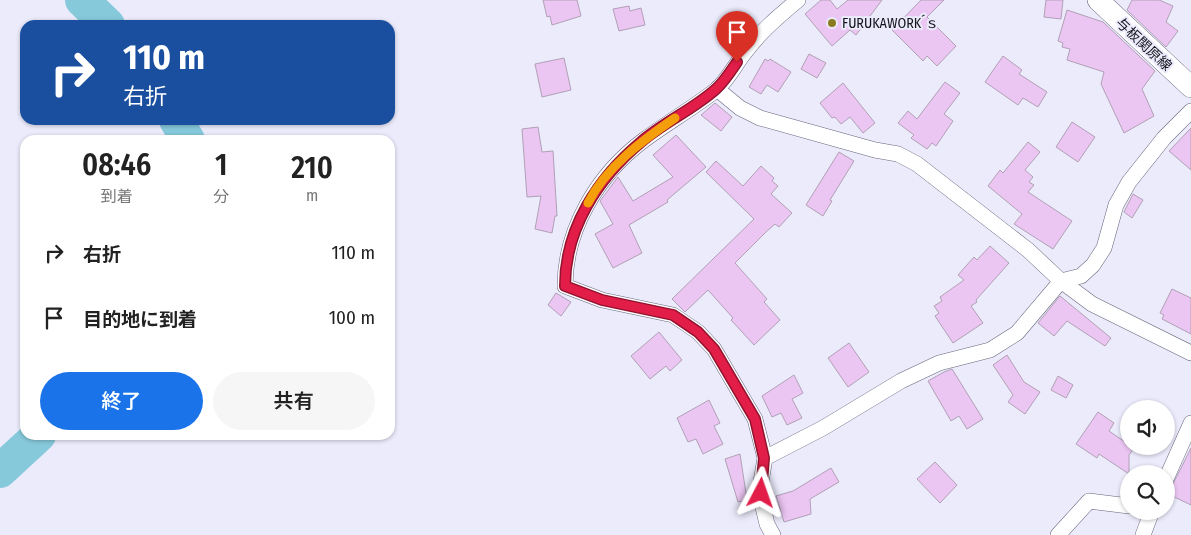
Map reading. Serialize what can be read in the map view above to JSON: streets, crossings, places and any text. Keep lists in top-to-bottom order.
{
  "streets": {
    "main road": ["与板関原線"]
  },
  "places": ["FURUKAWORK´ｓ"],
  "page": {
    "turn": ["110 m", "右折"],
    "eta": [
      "08:46",
      "到着",
      "1",
      "分",
      "210",
      "m"
    ],
    "list": [
      {
        "name": "右折",
        "value": "110 m"
      },
      {
        "name": "目的地に到着",
        "value": "100 m"
      }
    ],
    "buttons": ["終了", "共有"]
  }
}
